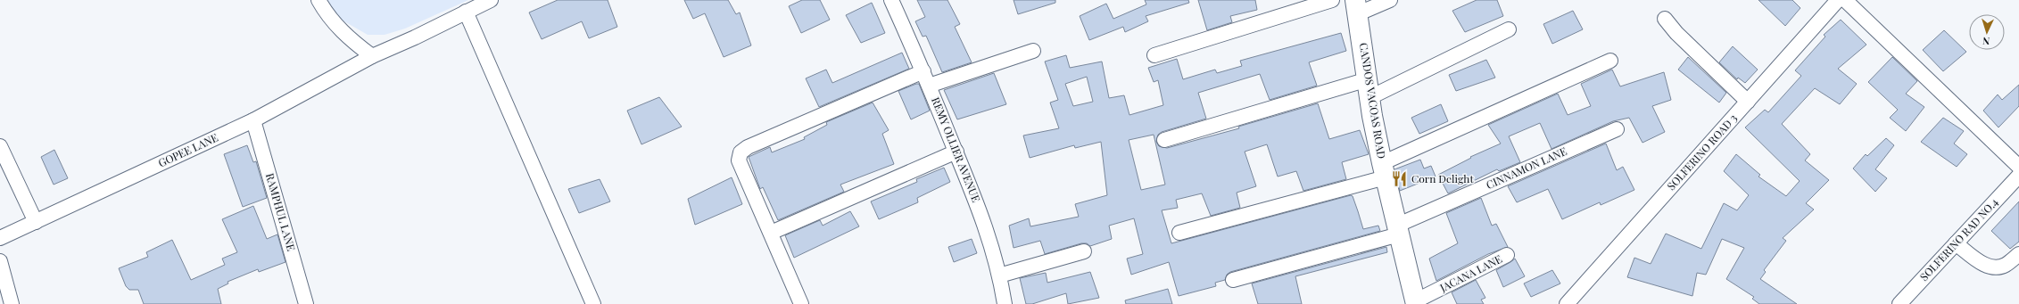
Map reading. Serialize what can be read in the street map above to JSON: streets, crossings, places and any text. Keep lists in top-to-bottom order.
{
  "streets": {
    "main road": ["CANDOS VACOAS ROAD"],
    "street": [
      "REMY OLLIER AVENUE",
      "GOPEE LANE",
      "SOLFERINO ROAD 3",
      "CINNAMON LANE",
      "RAMPHUL LANE",
      "SOLFERINO RAD NO.4",
      "JACANA LANE"
    ]
  },
  "crossings": [
    ["CANDOS VACOAS ROAD", "CINNAMON LANE"],
    ["CANDOS VACOAS ROAD", "JACANA LANE"],
    ["GOPEE LANE", "RAMPHUL LANE"]
  ],
  "places": {
    "restaurant": ["Corn Delight"]
  },
  "north": "bottom"
}
